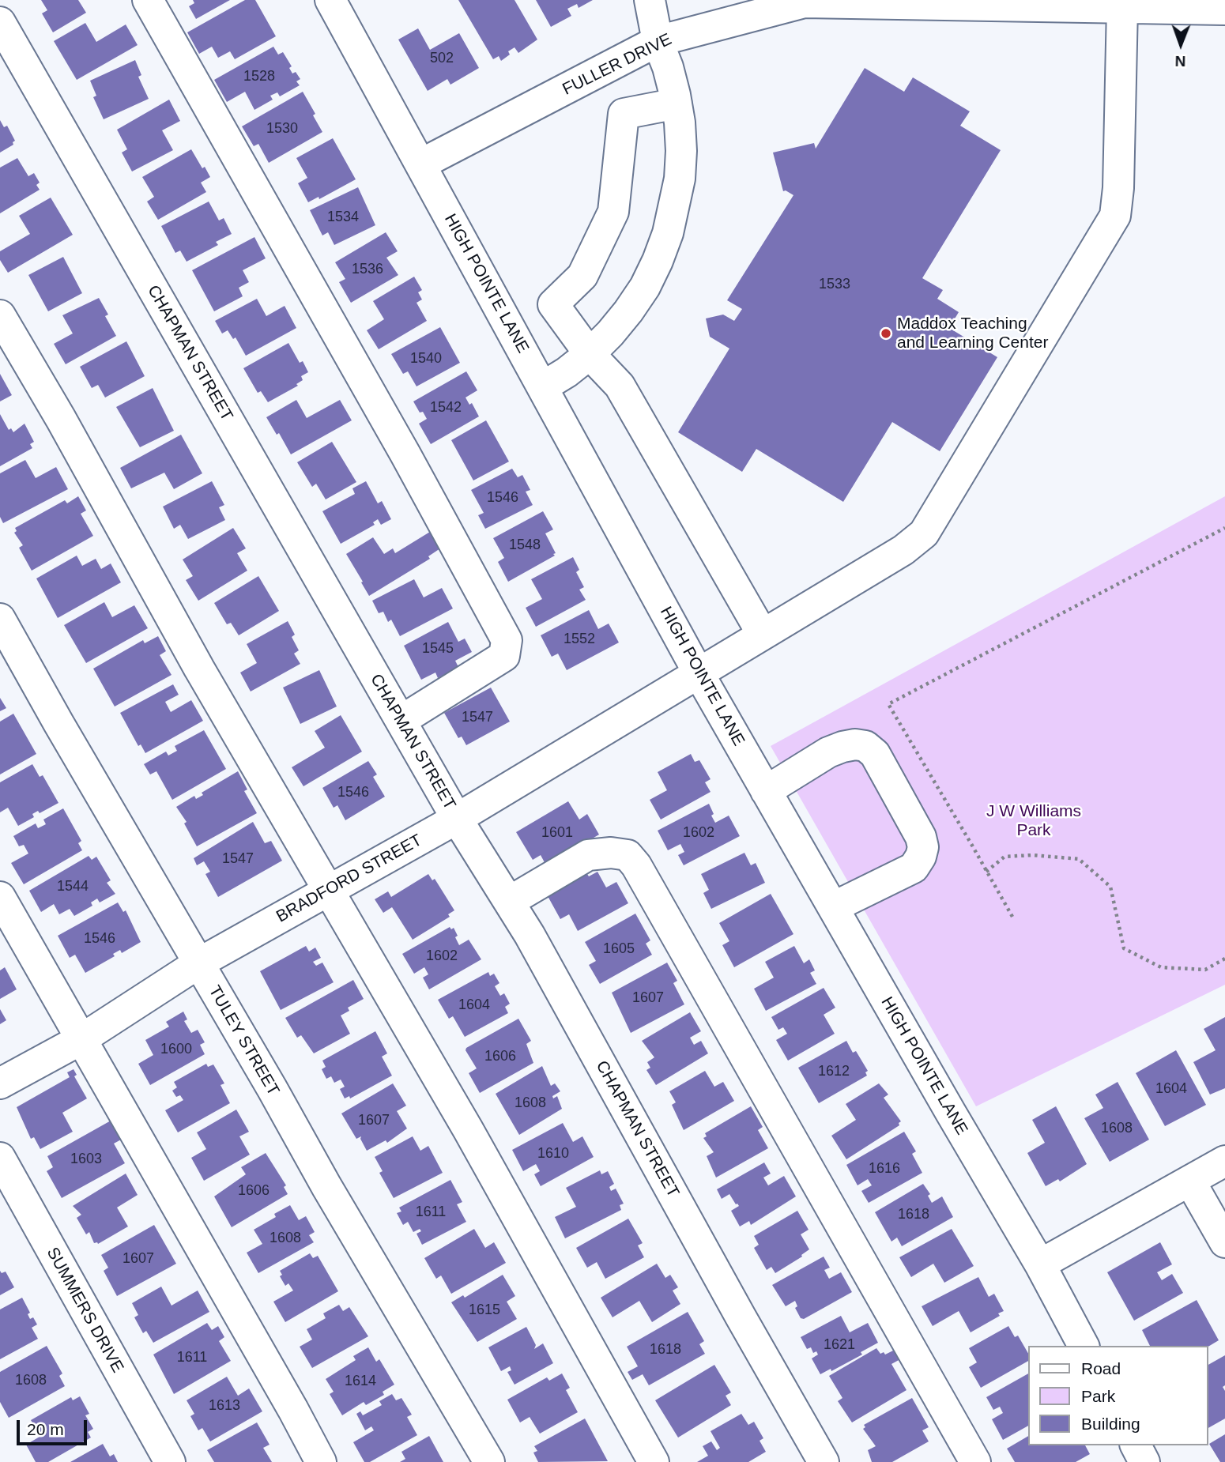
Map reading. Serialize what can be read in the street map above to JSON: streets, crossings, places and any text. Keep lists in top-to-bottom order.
{
  "streets": {
    "street": [
      "FULLER DRIVE",
      "HIGH POINTE LANE",
      "CHAPMAN STREET",
      "BRADFORD STREET",
      "TULEY STREET",
      "SUMMERS DRIVE"
    ]
  },
  "crossings": [
    ["FULLER DRIVE", "HIGH POINTE LANE"],
    ["FULLER DRIVE", "BRADFORD STREET"],
    ["HIGH POINTE LANE", "BRADFORD STREET"],
    ["CHAPMAN STREET", "BRADFORD STREET"],
    ["BRADFORD STREET", "TULEY STREET"]
  ],
  "parks": ["J W Williams Park"],
  "places": ["Maddox Teaching and Learning Center"],
  "house_numbers": [
    "502",
    "1528",
    "1530",
    "1534",
    "1536",
    "1533",
    "1540",
    "1542",
    "1546",
    "1548",
    "1552",
    "1545",
    "1547",
    "1546",
    "1601",
    "1602",
    "1547",
    "1544",
    "1546",
    "1605",
    "1602",
    "1607",
    "1604",
    "1600",
    "1606",
    "1612",
    "1604",
    "1608",
    "1607",
    "1608",
    "1610",
    "1603",
    "1616",
    "1606",
    "1611",
    "1618",
    "1608",
    "1607",
    "1615",
    "1621",
    "1618",
    "1611",
    "1608",
    "1614",
    "1613"
  ],
  "legend": ["Road", "Park", "Building"],
  "scale_bar": "20 m",
  "north": "bottom"
}
